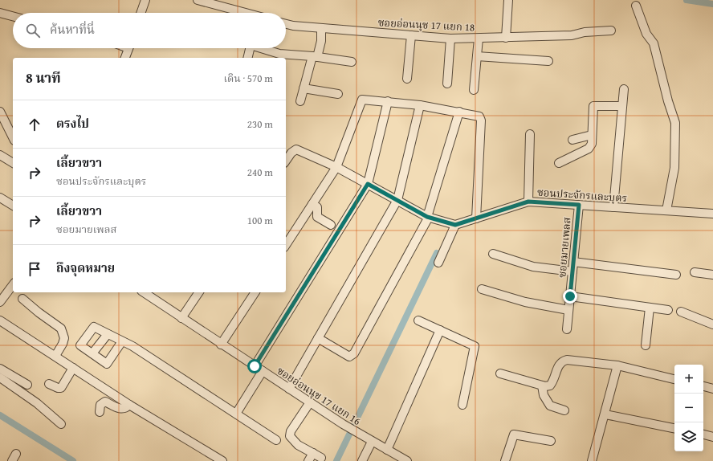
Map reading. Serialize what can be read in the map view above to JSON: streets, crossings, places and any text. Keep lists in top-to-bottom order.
{
  "streets": {
    "street": [
      "ซอยอ่อนนุช 17 แยก 18",
      "ซอนประจักรและบุตร",
      "ซอยมายเพลส",
      "ซอยอ่อนนุช 17 แยก 16"
    ]
  },
  "crossings": [
    ["ซอนประจักรและบุตร", "ซอยมายเพลส"]
  ],
  "page": {
    "search": "ค้นหาที่นี่",
    "heading": ["8 นาที", "เดิน · 570 m"],
    "list": [
      ["ตรงไป", "230 m"],
      ["เลี้ยวขวา", "ซอนประจักรและบุตร", "240 m"],
      ["เลี้ยวขวา", "ซอยมายเพลส", "100 m"],
      "ถึงจุดหมาย"
    ],
    "map_buttons": ["+", "−"]
  }
}
